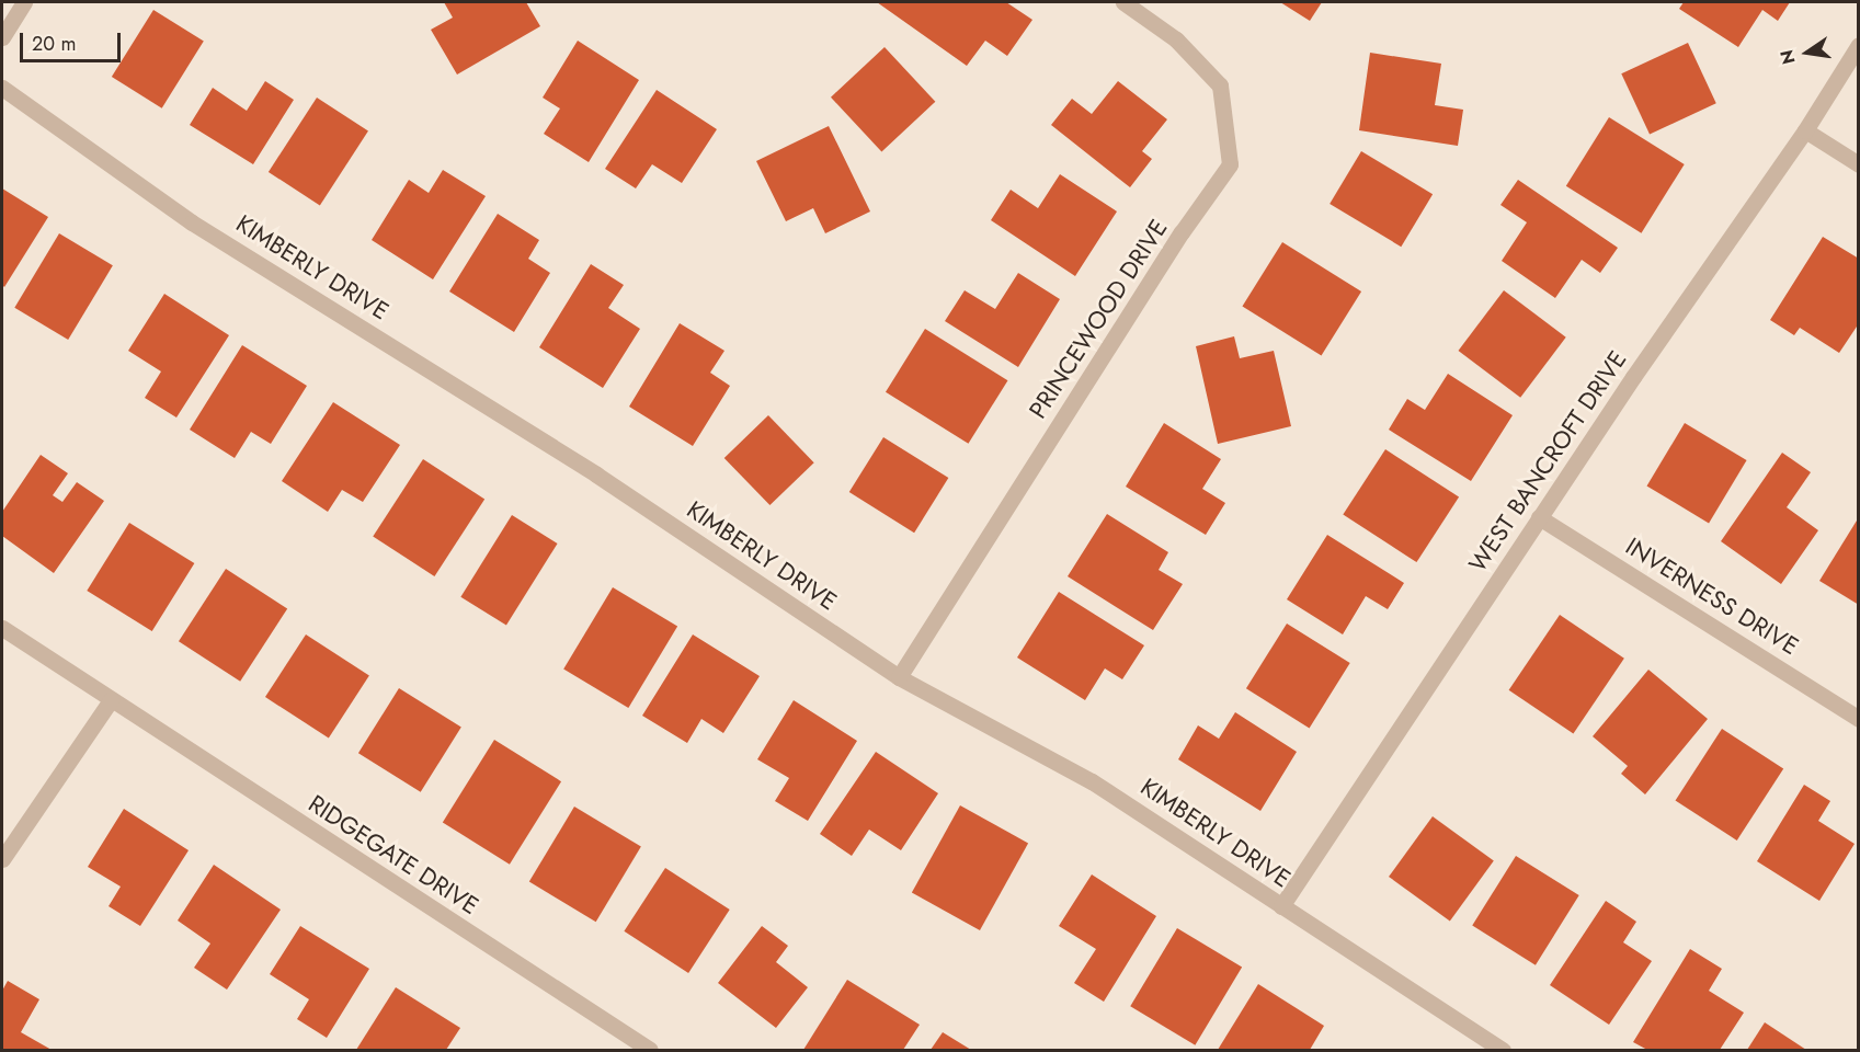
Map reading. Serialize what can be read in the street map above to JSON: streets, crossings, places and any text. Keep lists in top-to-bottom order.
{
  "streets": {
    "street": [
      "KIMBERLY DRIVE",
      "PRINCEWOOD DRIVE",
      "WEST BANCROFT DRIVE",
      "INVERNESS DRIVE",
      "RIDGEGATE DRIVE"
    ]
  },
  "crossings": [
    ["KIMBERLY DRIVE", "PRINCEWOOD DRIVE"],
    ["KIMBERLY DRIVE", "WEST BANCROFT DRIVE"],
    ["WEST BANCROFT DRIVE", "INVERNESS DRIVE"]
  ],
  "scale_bar": "20 m",
  "north": "left"
}
